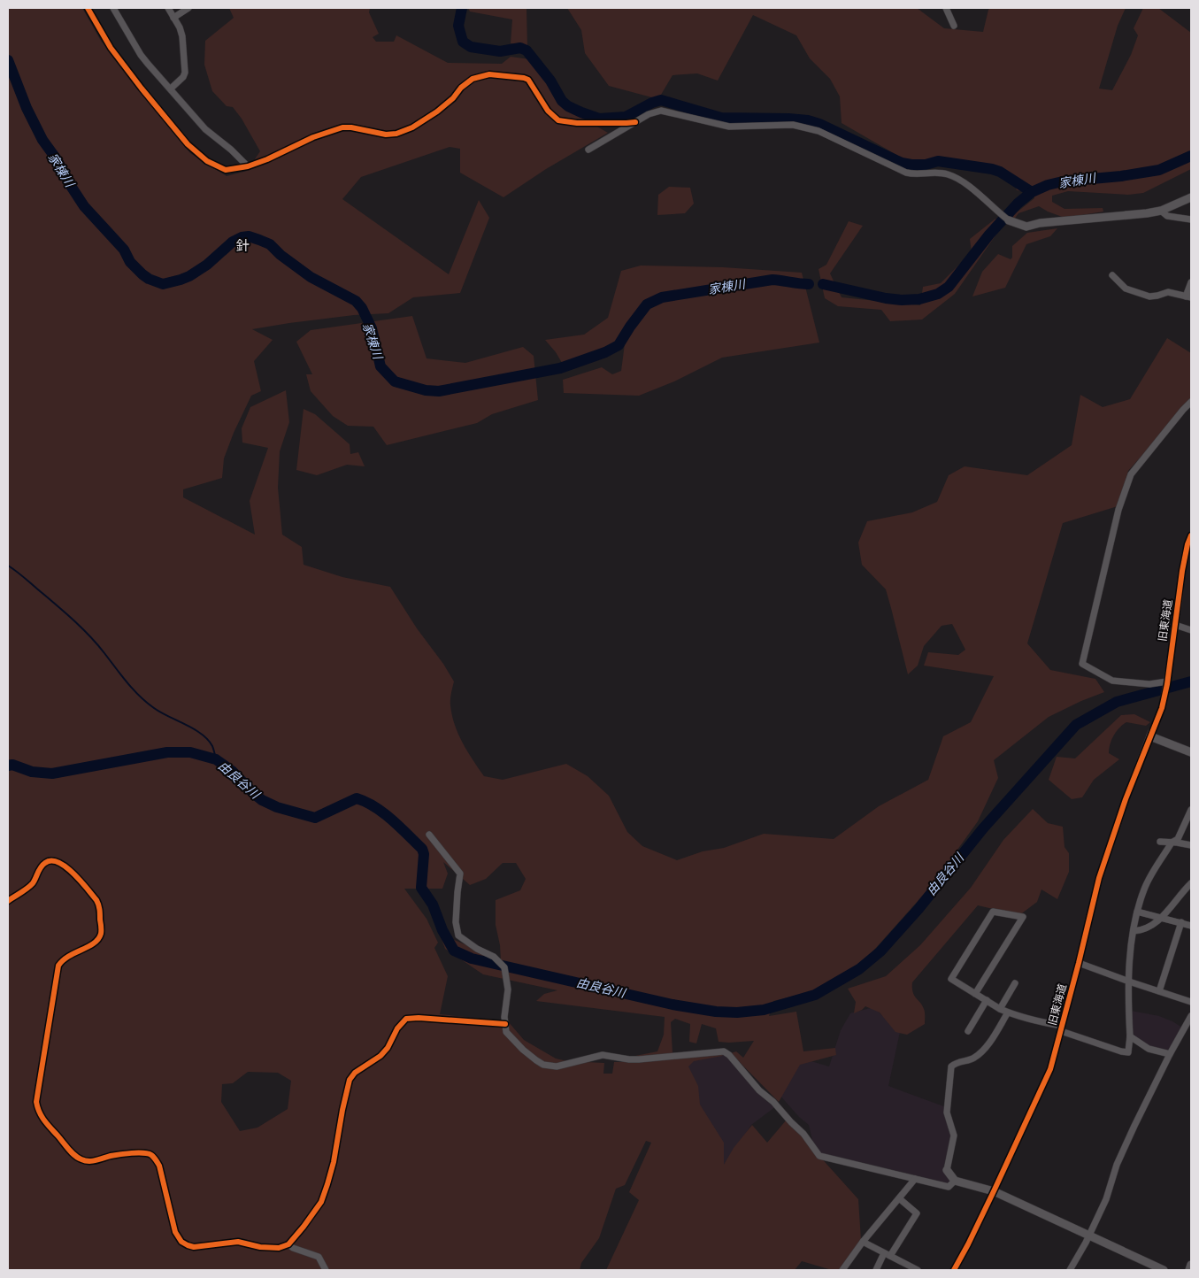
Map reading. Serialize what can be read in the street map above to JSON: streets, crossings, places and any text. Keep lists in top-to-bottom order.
{
  "streets": {
    "street": ["旧東海道"]
  },
  "districts": ["針"],
  "water": ["家棟川", "由良谷川"]
}
